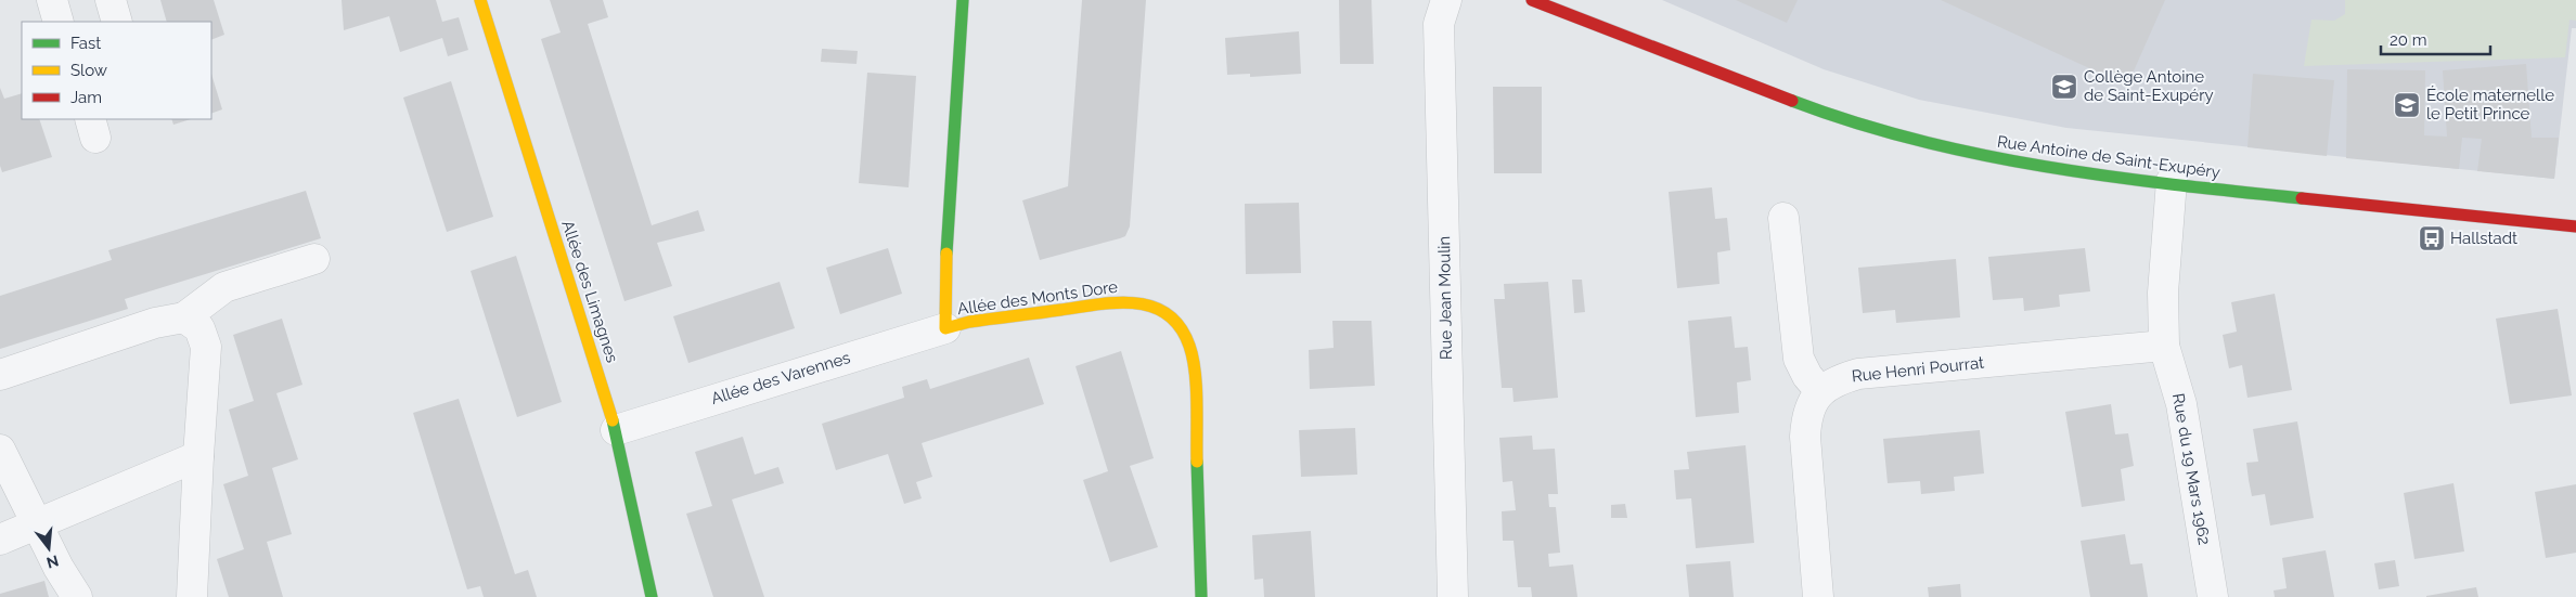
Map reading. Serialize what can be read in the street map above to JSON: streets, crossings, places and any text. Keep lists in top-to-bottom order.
{
  "streets": {
    "street": [
      "Rue Antoine de Saint-Exupéry",
      "Allée des Limagnes",
      "Allée des Monts Dore",
      "Rue Jean Moulin",
      "Rue Henri Pourrat",
      "Allée des Varennes",
      "Rue du 19 Mars 1962"
    ]
  },
  "crossings": [
    ["Rue Antoine de Saint-Exupéry", "Rue du 19 Mars 1962"],
    ["Allée des Limagnes", "Allée des Varennes"],
    ["Allée des Monts Dore", "Allée des Varennes"],
    ["Rue Henri Pourrat", "Rue du 19 Mars 1962"]
  ],
  "places": {
    "school or university": ["Collège Antoine de Saint-Exupéry", "École maternelle le Petit Prince"],
    "bus stop": ["Hallstadt"]
  },
  "legend": ["Fast", "Slow", "Jam"],
  "scale_bar": "20 m",
  "north": "bottom"
}
